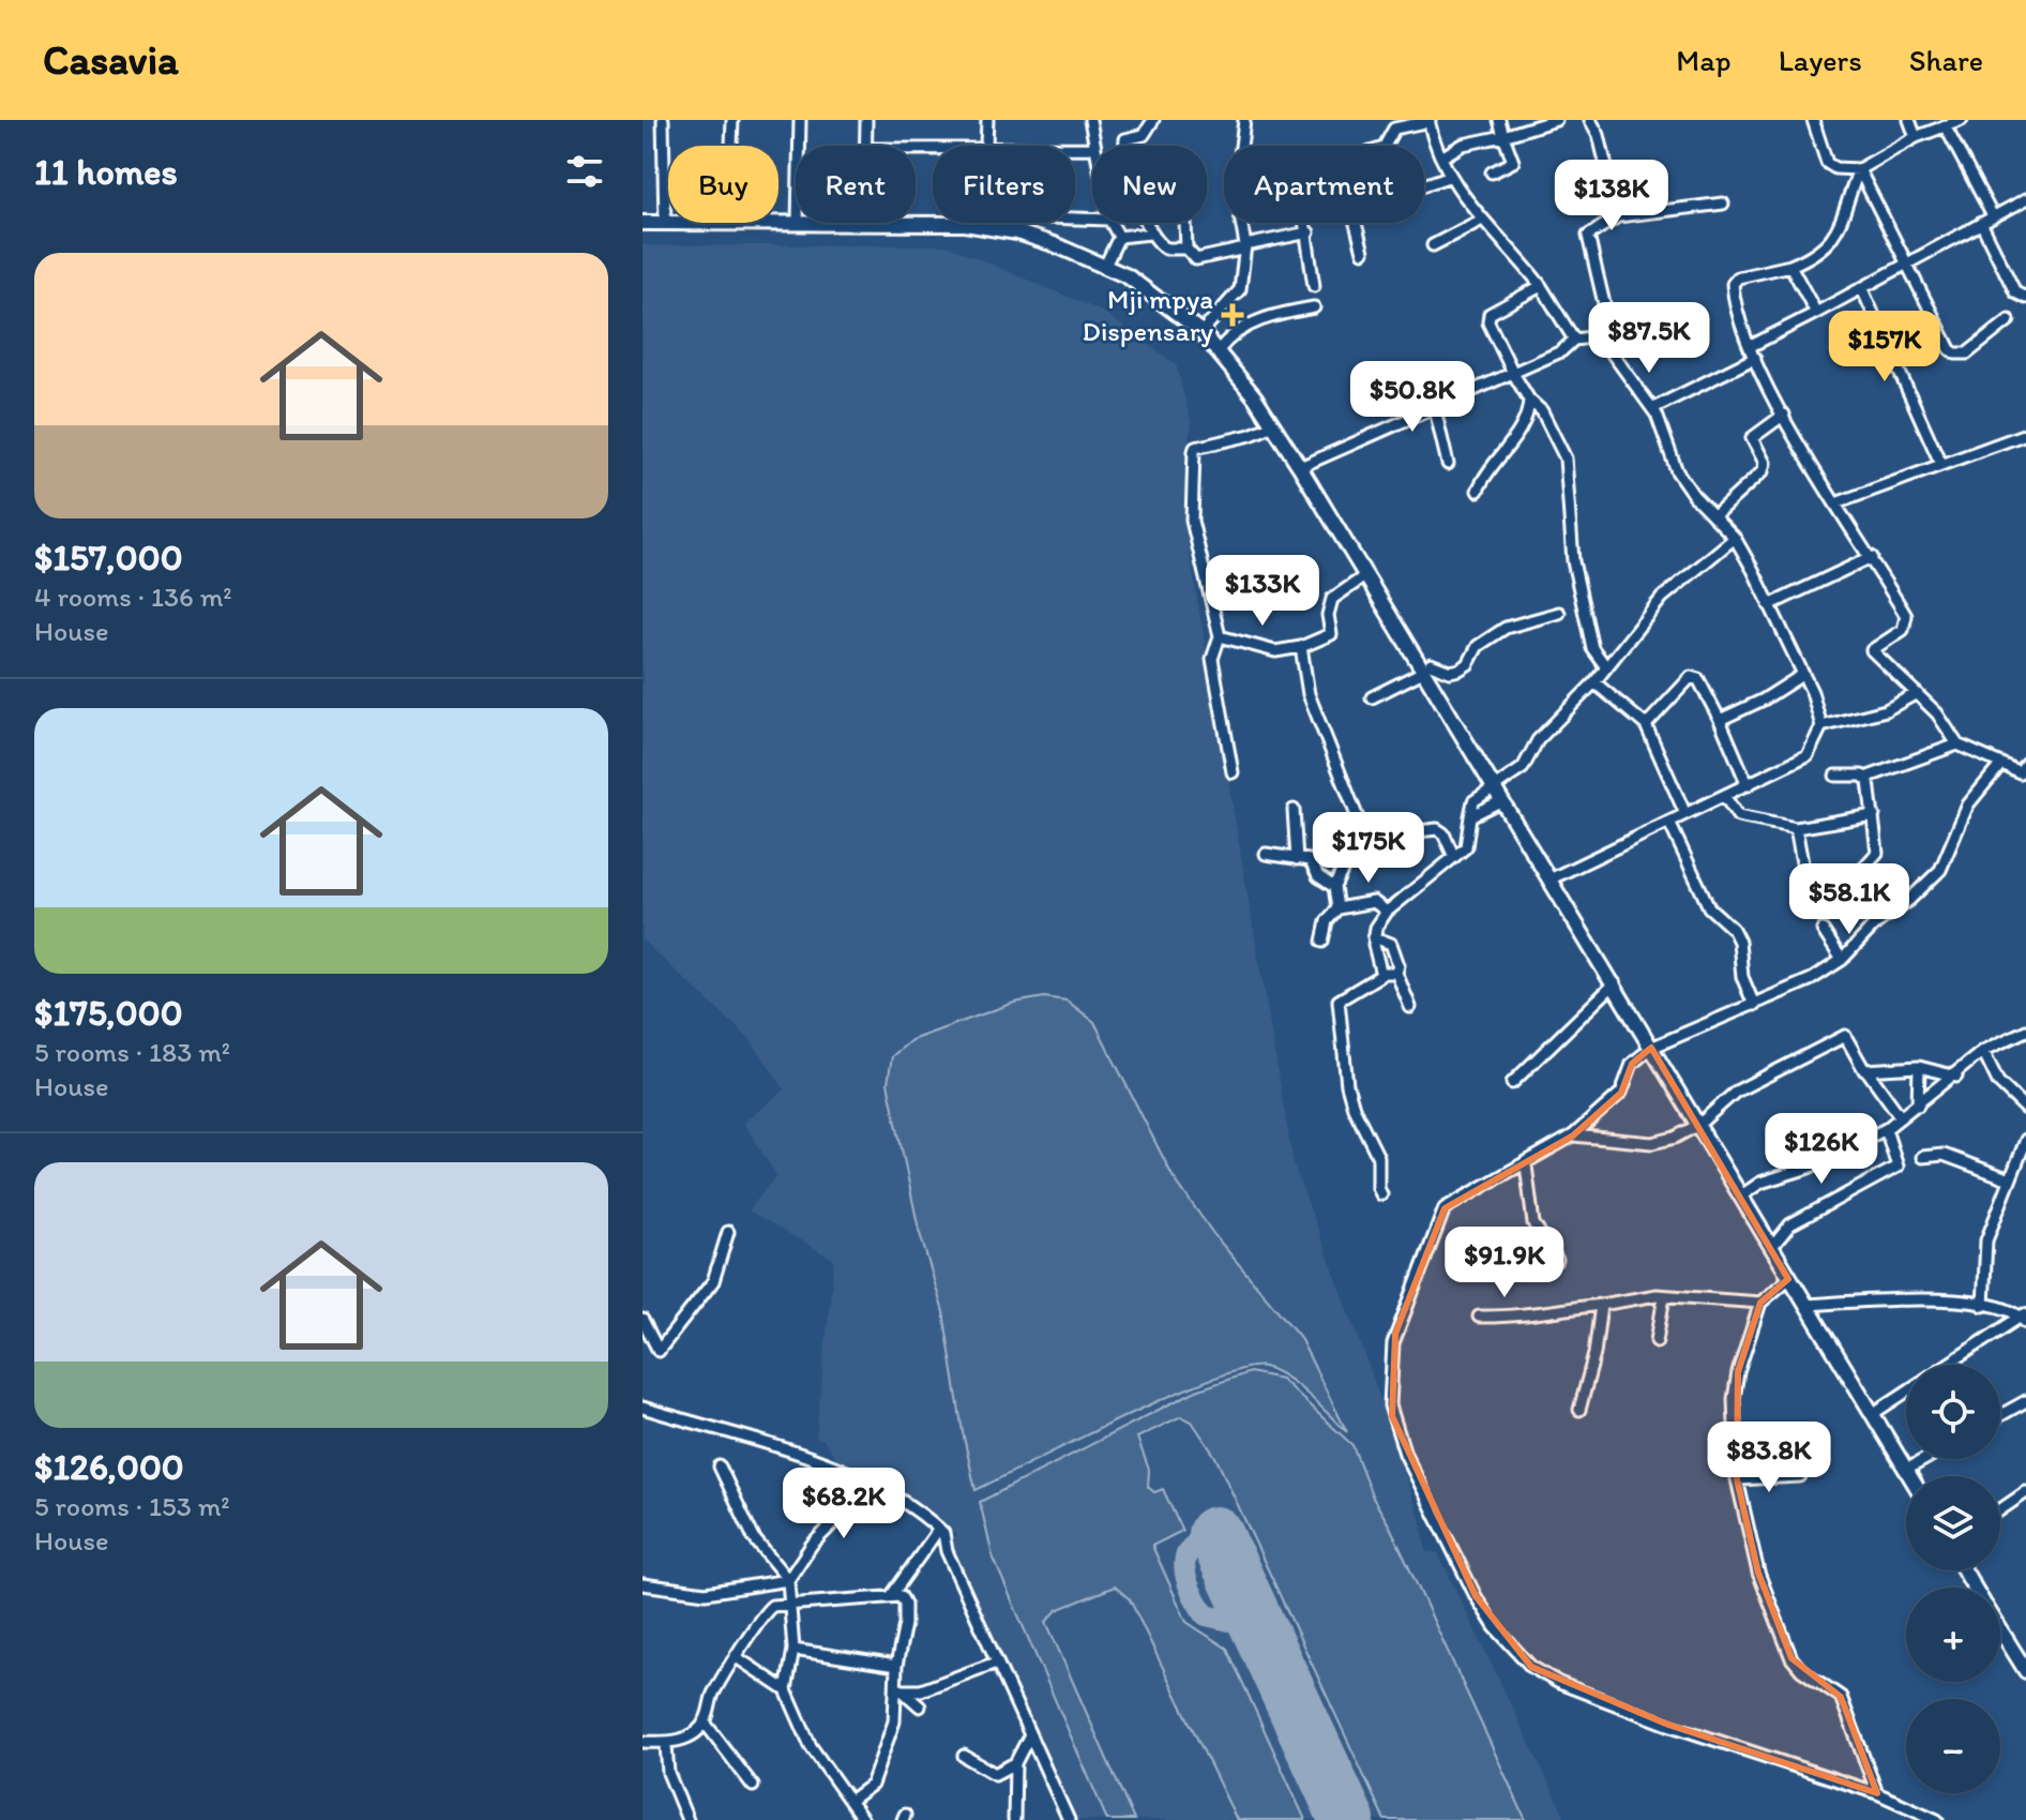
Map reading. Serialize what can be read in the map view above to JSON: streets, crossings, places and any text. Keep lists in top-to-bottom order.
{
  "places": {
    "health": ["Mji mpya Dispensary"]
  },
  "page": {
    "header": "Casavia",
    "nav": ["Map", "Layers", "Share"],
    "heading": "11 homes",
    "chip": [
      "Buy",
      "Rent",
      "Filters",
      "New",
      "Apartment"
    ],
    "price": [
      "$138K",
      "$87.5K",
      "$157K",
      "$50.8K",
      "$133K",
      "$175K",
      "$58.1K",
      "$126K",
      "$91.9K",
      "$83.8K",
      "$68.2K"
    ],
    "list": [
      {
        "name": "$157,000",
        "note": "4 rooms · 136 m² · House"
      },
      {
        "name": "$175,000",
        "note": "5 rooms · 183 m² · House"
      },
      {
        "name": "$126,000",
        "note": "5 rooms · 153 m² · House"
      }
    ],
    "map_buttons": ["+", "−"]
  }
}
